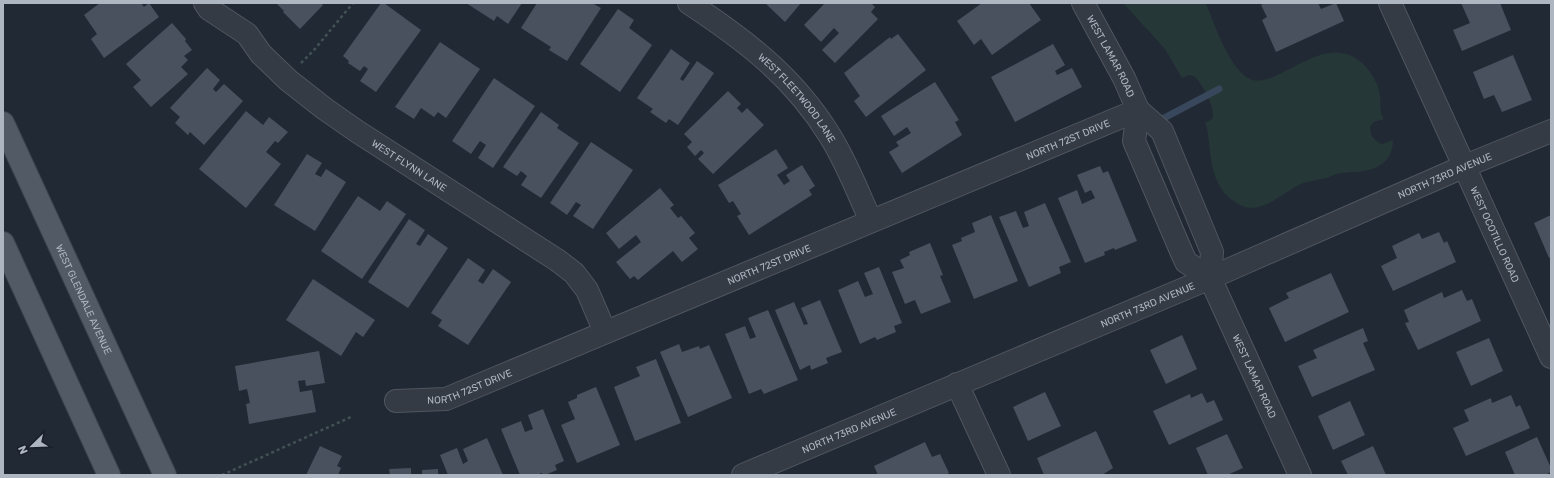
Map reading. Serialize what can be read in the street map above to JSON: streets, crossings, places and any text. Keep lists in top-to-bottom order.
{
  "streets": {
    "main road": ["WEST GLENDALE AVENUE"],
    "street": [
      "WEST LAMAR ROAD",
      "WEST FLEETWOOD LANE",
      "NORTH 72ST DRIVE",
      "WEST FLYNN LANE",
      "NORTH 73RD AVENUE",
      "WEST OCOTILLO ROAD"
    ]
  },
  "crossings": [
    ["WEST LAMAR ROAD", "NORTH 72ST DRIVE"],
    ["WEST LAMAR ROAD", "NORTH 73RD AVENUE"],
    ["WEST FLEETWOOD LANE", "NORTH 72ST DRIVE"],
    ["NORTH 72ST DRIVE", "WEST FLYNN LANE"],
    ["NORTH 73RD AVENUE", "WEST OCOTILLO ROAD"]
  ],
  "north": "bottom left"
}
